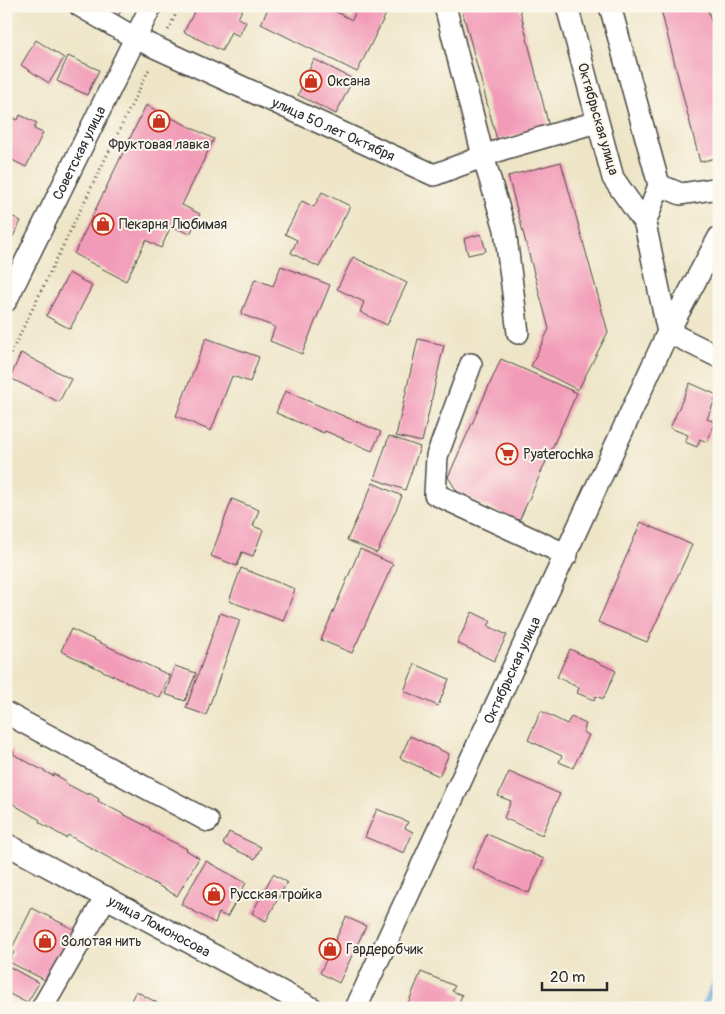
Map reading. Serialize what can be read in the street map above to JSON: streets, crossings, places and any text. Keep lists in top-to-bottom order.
{
  "streets": {
    "street": [
      "Октябрьская улица",
      "улица 50 лет Октября",
      "Советская улица",
      "улица Ломоносова"
    ]
  },
  "crossings": [
    ["Октябрьская улица", "улица 50 лет Октября"],
    ["улица 50 лет Октября", "Советская улица"]
  ],
  "places": {
    "shop": [
      "Оксана",
      "Фруктовая лавка",
      "Пекарня Любимая",
      "Русская тройка",
      "Золотая нить",
      "Гардеробчик"
    ],
    "supermarket": ["Pyaterochka"]
  },
  "scale_bar": "20 m"
}
